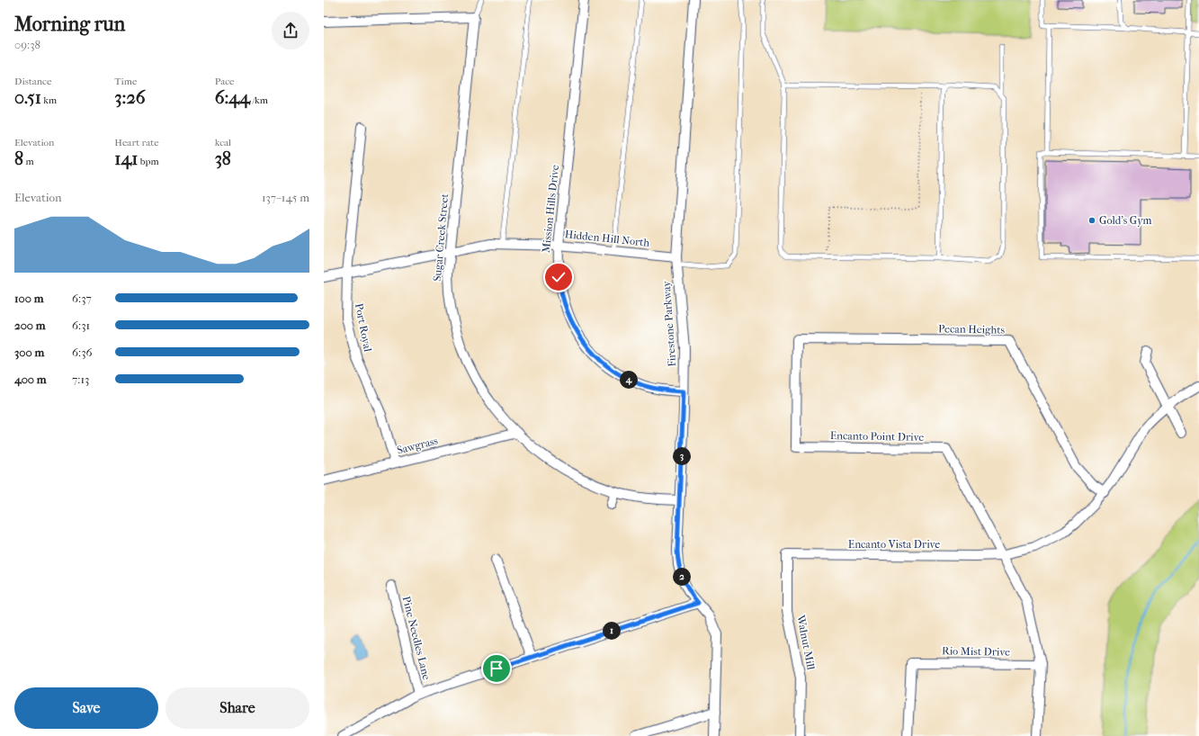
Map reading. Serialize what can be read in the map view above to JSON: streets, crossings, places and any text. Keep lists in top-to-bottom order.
{
  "streets": {
    "street": [
      "Mission Hills Drive",
      "Sugar Creek Street",
      "Hidden Hill North",
      "Firestone Parkway",
      "Port Royal",
      "Pecan Heights",
      "Encanto Point Drive",
      "Sawgrass",
      "Encanto Vista Drive",
      "Pine Needles Lane",
      "Walnut Mill",
      "Rio Mist Drive"
    ]
  },
  "crossings": [
    ["Mission Hills Drive", "Hidden Hill North"],
    ["Mission Hills Drive", "Firestone Parkway"],
    ["Sugar Creek Street", "Hidden Hill North"],
    ["Sugar Creek Street", "Firestone Parkway"],
    ["Sugar Creek Street", "Sawgrass"],
    ["Hidden Hill North", "Firestone Parkway"],
    ["Hidden Hill North", "Port Royal"],
    ["Port Royal", "Sawgrass"],
    ["Pecan Heights", "Encanto Point Drive"],
    ["Encanto Point Drive", "Encanto Vista Drive"],
    ["Encanto Point Drive", "Rio Mist Drive"],
    ["Encanto Vista Drive", "Walnut Mill"]
  ],
  "places": ["Gold's Gym"],
  "page": {
    "heading": ["Morning run", "09:38"],
    "stats": [
      ["Distance", "0.51 km"],
      ["Time", "3:26"],
      ["Pace", "6:44 /km"],
      ["Elevation", "8 m"],
      ["Heart rate", "141 bpm"],
      ["kcal", "38"]
    ],
    "chart": ["Elevation", "137–145 m"],
    "list": [
      {
        "name": "100 m",
        "note": "6:37"
      },
      {
        "name": "200 m",
        "note": "6:31"
      },
      {
        "name": "300 m",
        "note": "6:36"
      },
      {
        "name": "400 m",
        "note": "7:13"
      }
    ],
    "pins": [
      "4",
      "3",
      "2",
      "1"
    ],
    "buttons": ["Save", "Share"]
  }
}
